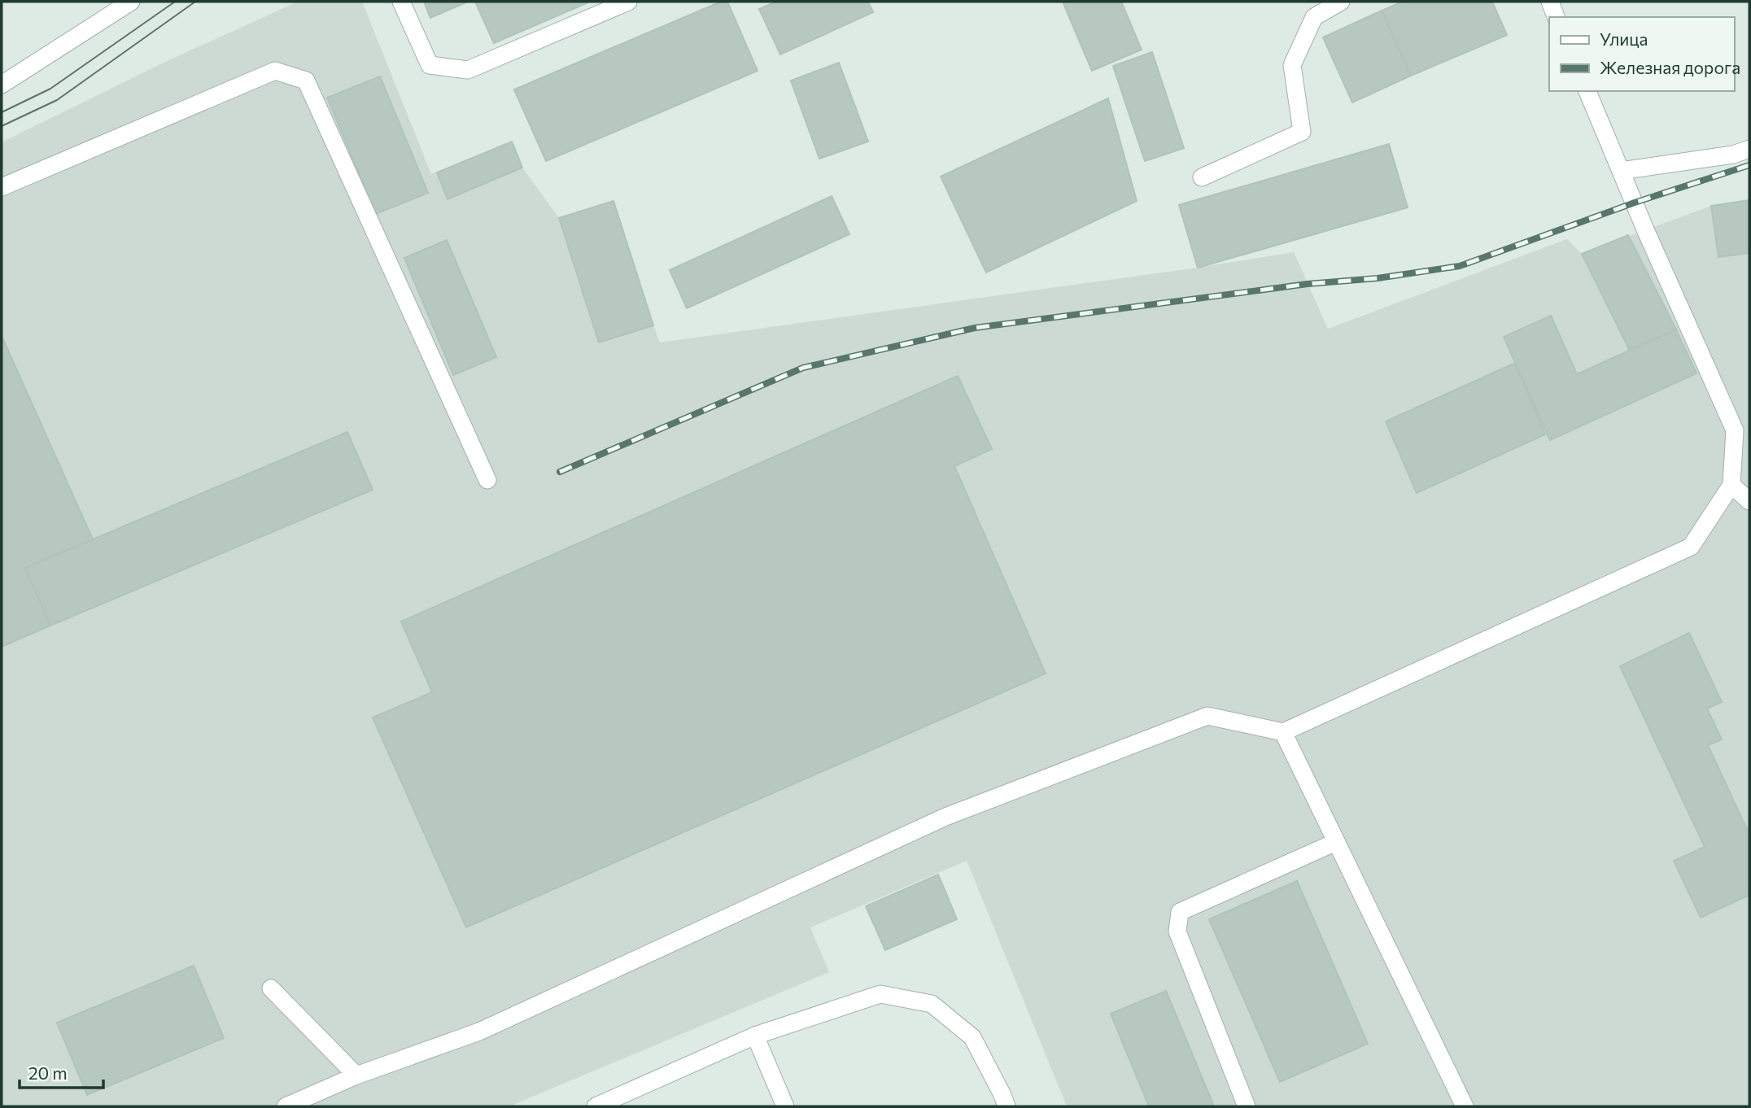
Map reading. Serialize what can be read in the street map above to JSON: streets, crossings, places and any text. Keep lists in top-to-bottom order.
{
  "legend": ["Улица", "Железная дорога"],
  "scale_bar": "20 m"
}
